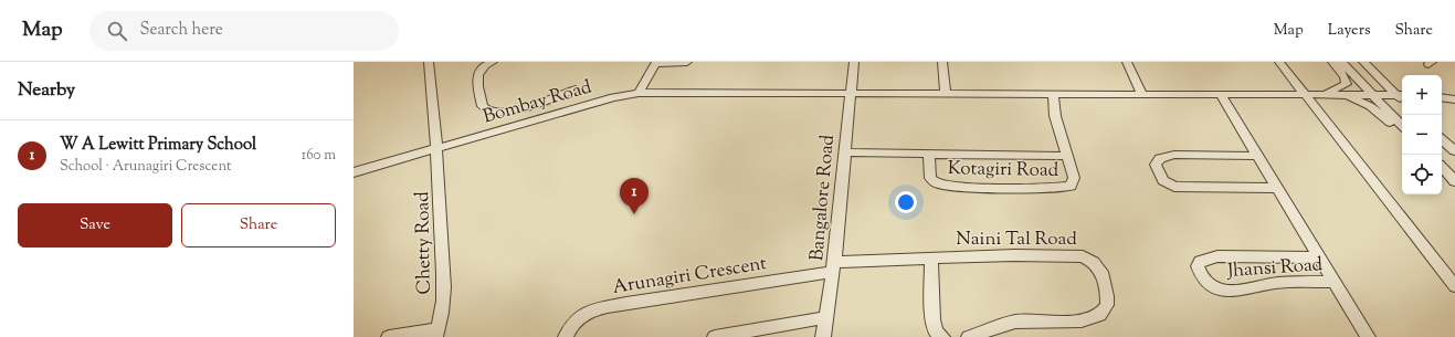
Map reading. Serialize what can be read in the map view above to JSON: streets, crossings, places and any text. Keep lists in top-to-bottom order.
{
  "streets": {
    "street": [
      "Bombay Road",
      "Kotagiri Road",
      "Bangalore Road",
      "Naini Tal Road",
      "Chetty Road",
      "Jhansi Road",
      "Arunagiri Crescent"
    ]
  },
  "crossings": [
    ["Bombay Road", "Kotagiri Road"],
    ["Bombay Road", "Bangalore Road"],
    ["Bombay Road", "Chetty Road"],
    ["Bombay Road", "Jhansi Road"],
    ["Kotagiri Road", "Bangalore Road"],
    ["Bangalore Road", "Naini Tal Road"],
    ["Bangalore Road", "Arunagiri Crescent"],
    ["Naini Tal Road", "Arunagiri Crescent"]
  ],
  "page": {
    "header": "Map",
    "search": "Search here",
    "nav": ["Map", "Layers", "Share"],
    "heading": "Nearby",
    "map_buttons": ["+", "−"],
    "list": [
      {
        "mark": "1",
        "name": "W A Lewitt Primary School",
        "note": "School · Arunagiri Crescent",
        "value": "160 m"
      }
    ],
    "pins": "1",
    "buttons": ["Save", "Share"]
  }
}
